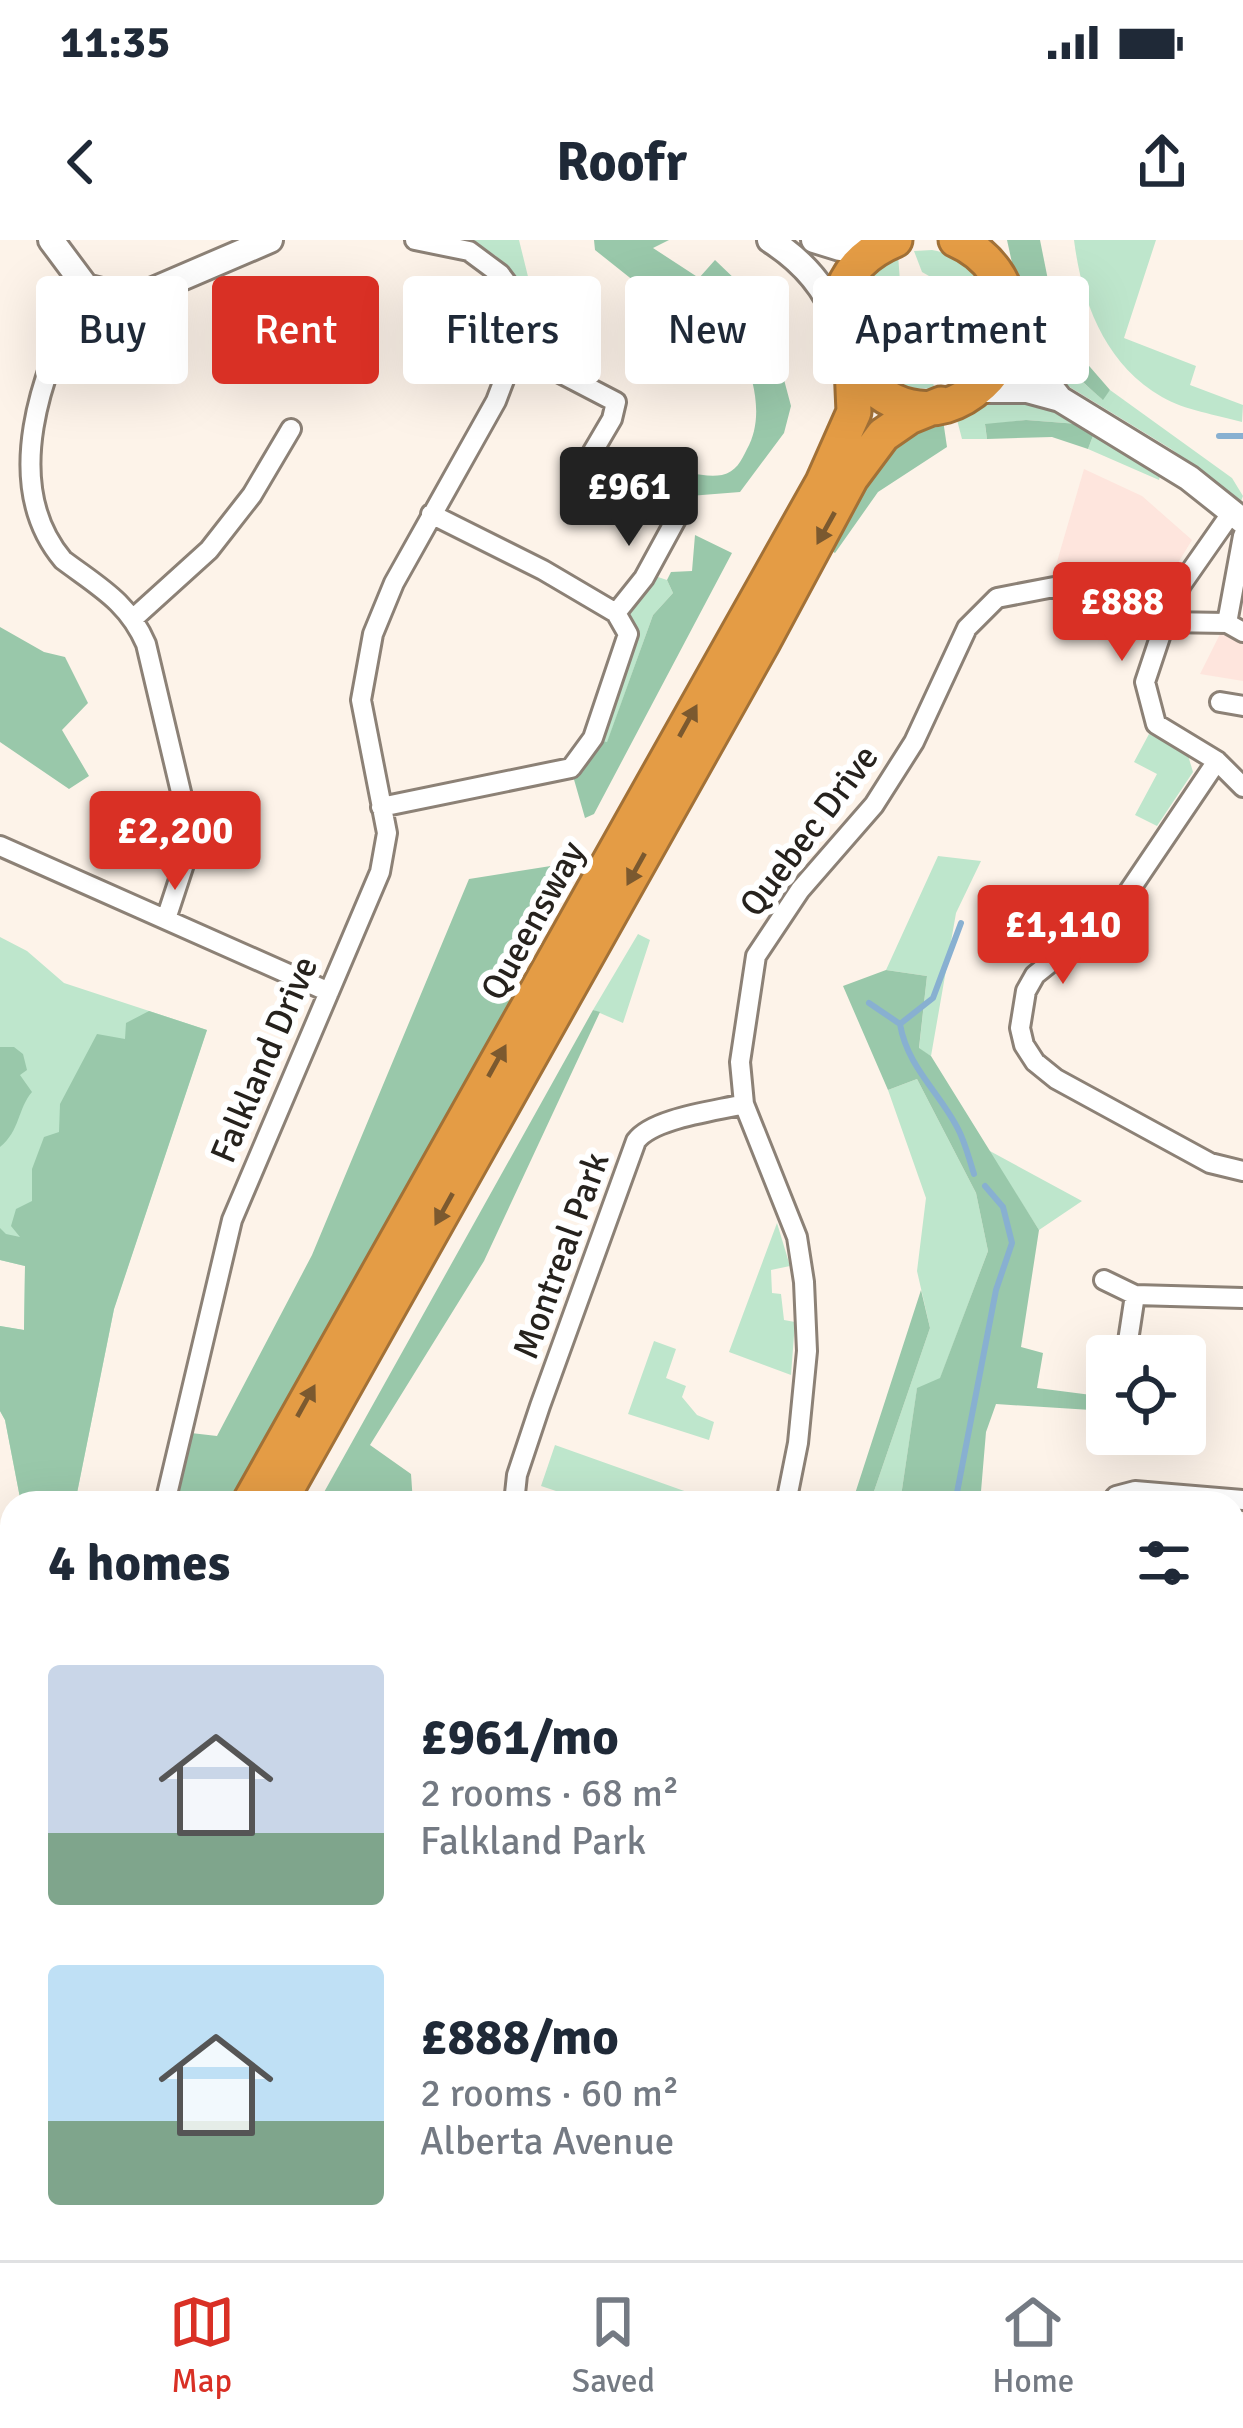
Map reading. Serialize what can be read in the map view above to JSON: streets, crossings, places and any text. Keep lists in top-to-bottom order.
{
  "streets": {
    "highway": ["Queensway"],
    "street": ["Quebec Drive", "Falkland Drive", "Montreal Park"]
  },
  "crossings": [
    ["Quebec Drive", "Montreal Park"]
  ],
  "page": {
    "status": "11:35",
    "header": "Roofr",
    "chip": [
      "Buy",
      "Rent",
      "Filters",
      "New",
      "Apartment"
    ],
    "price": [
      "£961",
      "£888",
      "£2,200",
      "£1,110"
    ],
    "heading": "4 homes",
    "list": [
      {
        "name": "£961/mo",
        "note": "2 rooms · 68 m² · Falkland Park"
      },
      {
        "name": "£888/mo",
        "note": "2 rooms · 60 m² · Alberta Avenue"
      }
    ],
    "tabs": ["Map", "Saved", "Home"]
  }
}
